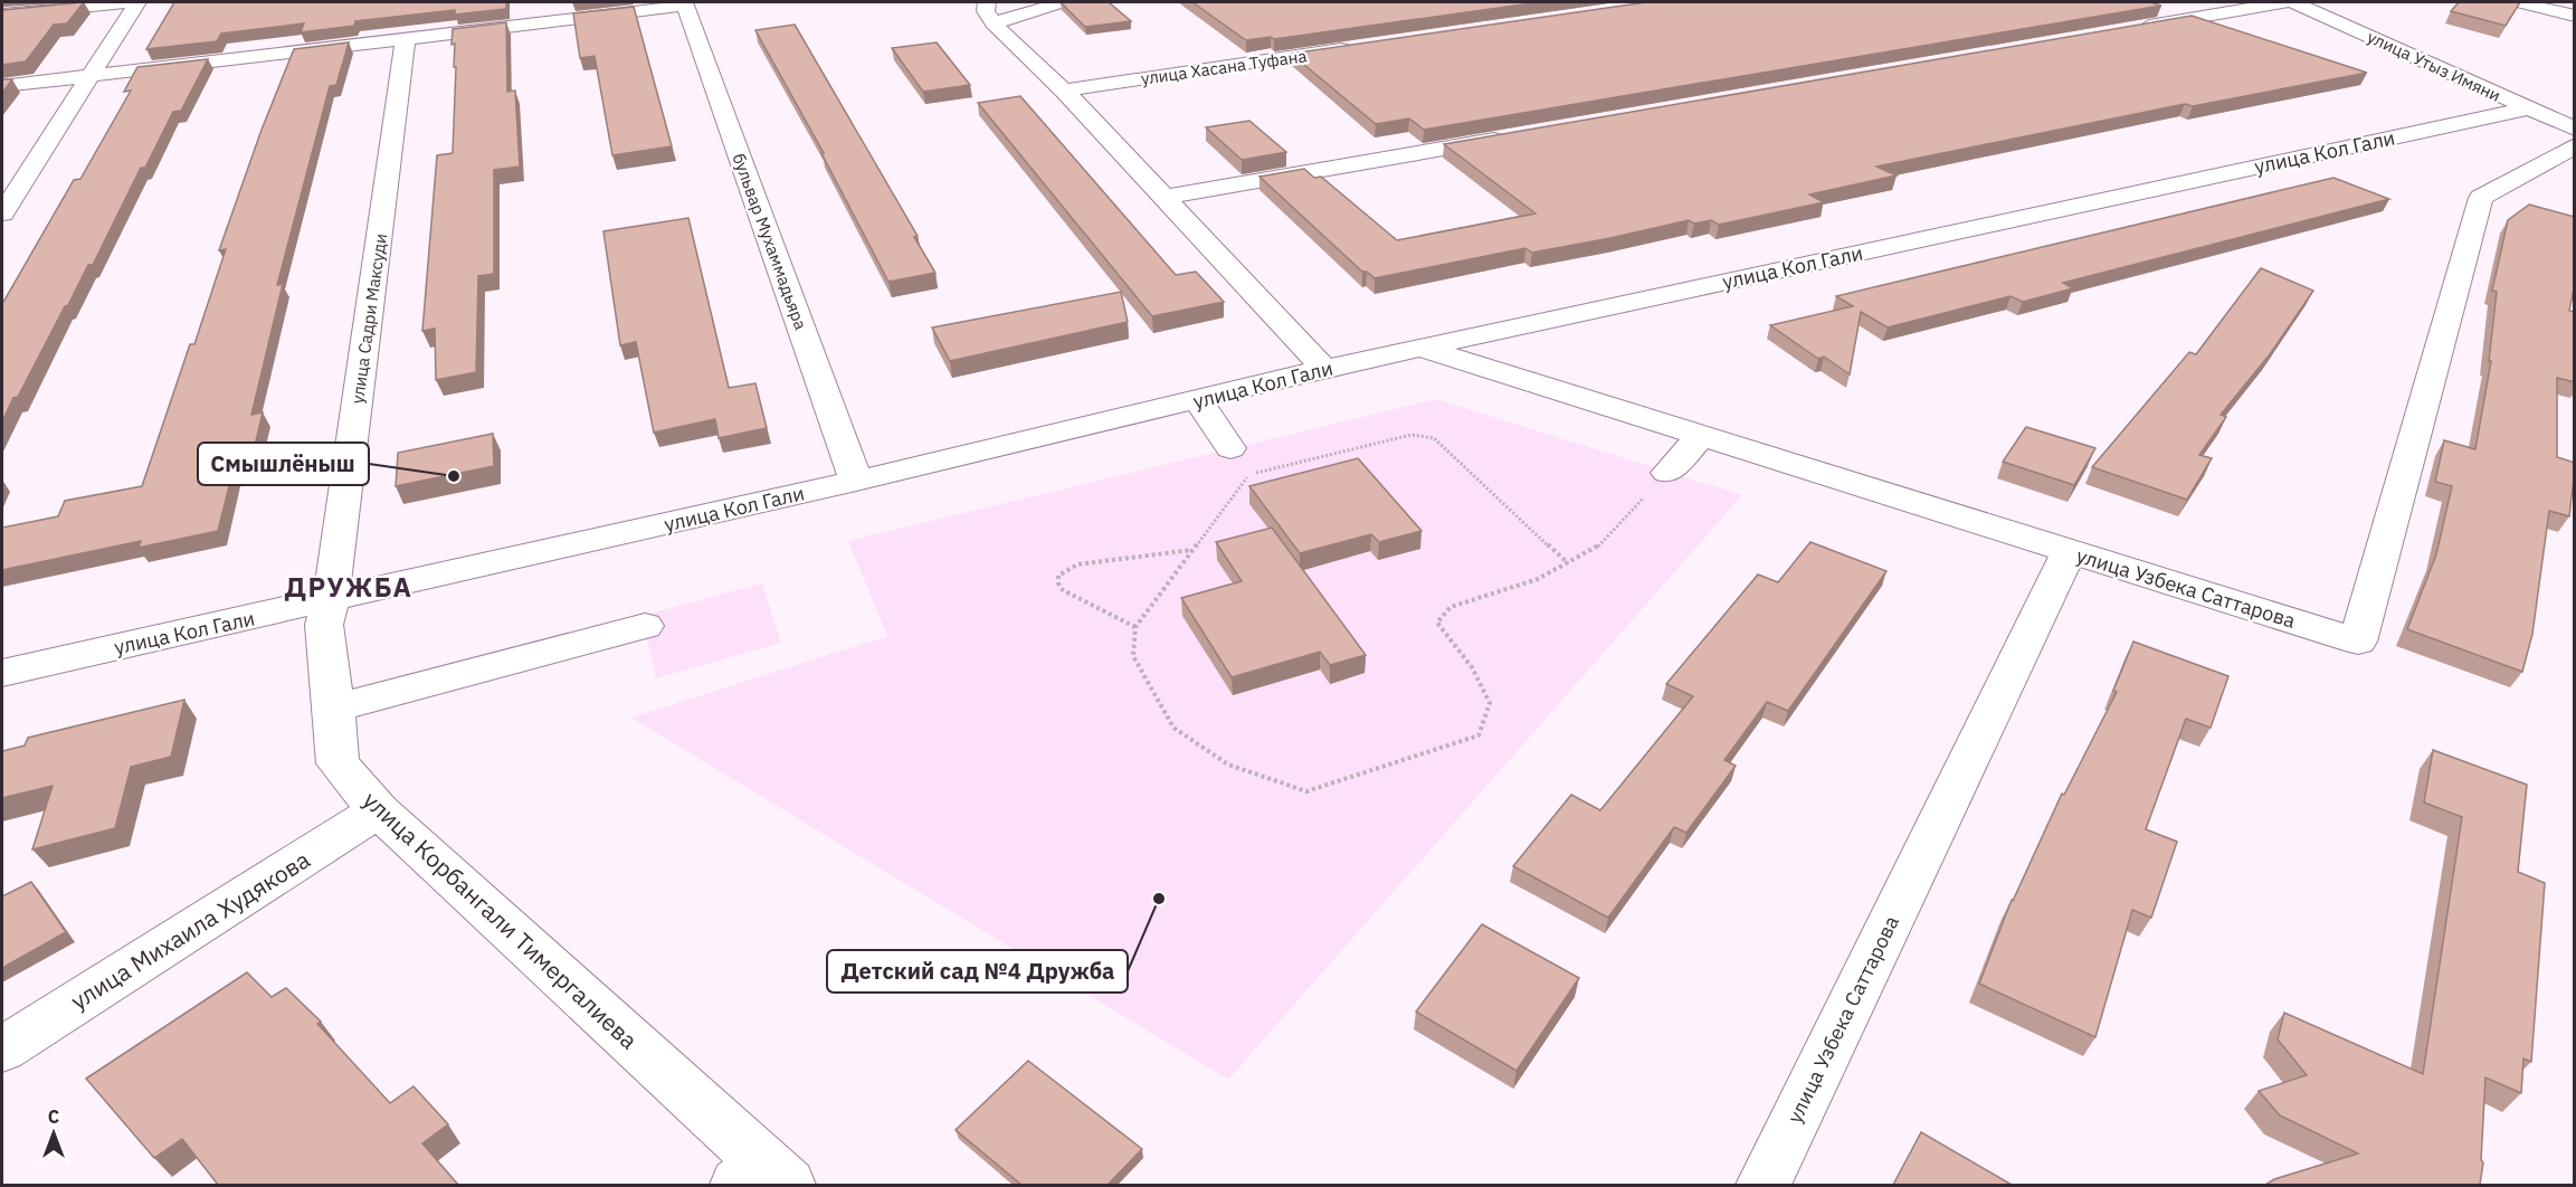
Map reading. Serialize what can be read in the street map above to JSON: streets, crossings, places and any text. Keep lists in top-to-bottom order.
{
  "streets": {
    "street": [
      "улица Утыз Имяни",
      "улица Хасана Туфана",
      "улица Кол Гали",
      "бульвар Мухаммадьяра",
      "улица Садри Максуди",
      "улица Узбека Саттарова",
      "улица Корбангали Тимергалиева",
      "улица Михаила Худякова"
    ]
  },
  "crossings": [
    ["улица Утыз Имяни", "улица Кол Гали"],
    ["улица Кол Гали", "бульвар Мухаммадьяра"],
    ["улица Кол Гали", "улица Садри Максуди"],
    ["улица Кол Гали", "улица Корбангали Тимергалиева"],
    ["улица Садри Максуди", "улица Корбангали Тимергалиева"],
    ["улица Корбангали Тимергалиева", "улица Михаила Худякова"]
  ],
  "districts": ["ДРУЖБА"],
  "places": ["Смышлёныш", "Детский сад №4 Дружба"],
  "north": "top"
}
